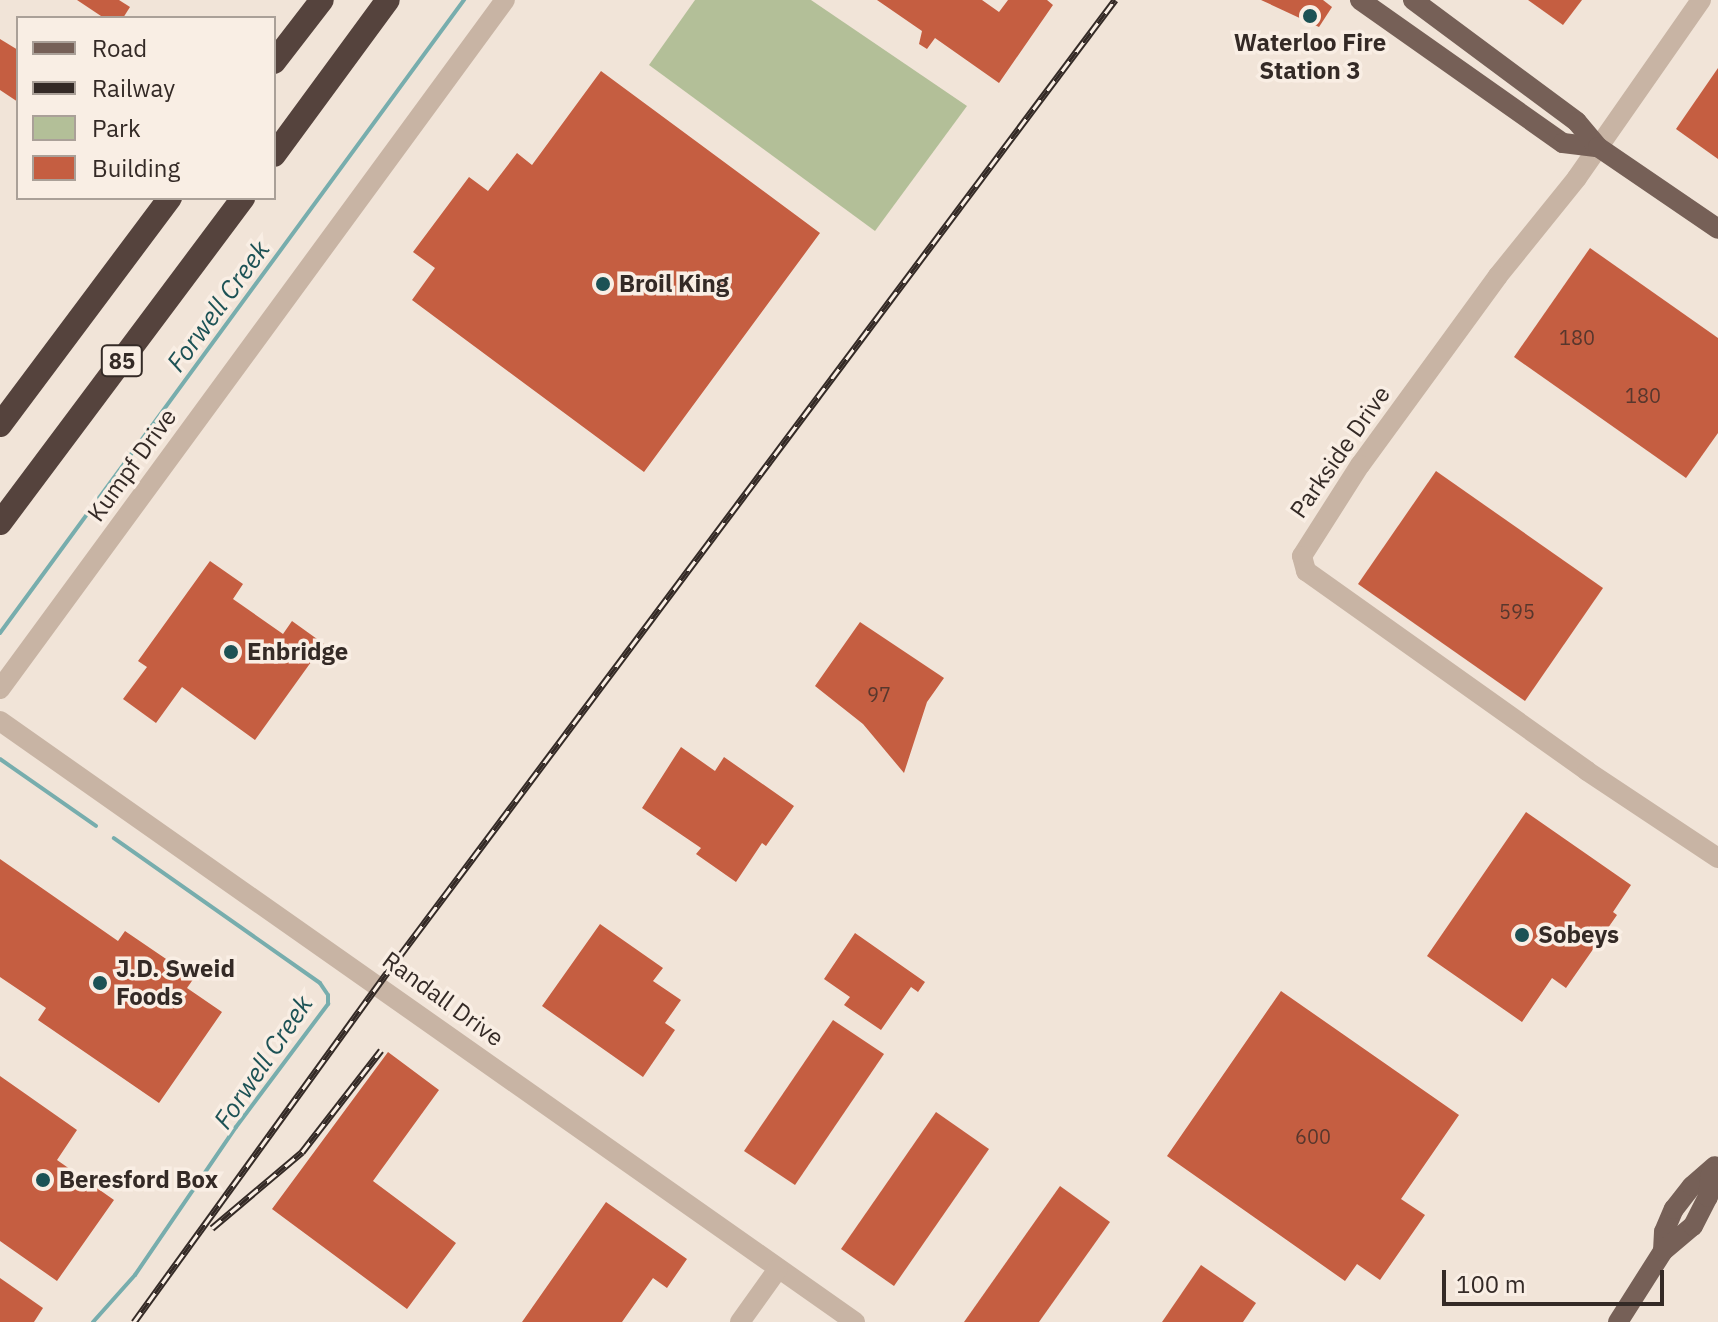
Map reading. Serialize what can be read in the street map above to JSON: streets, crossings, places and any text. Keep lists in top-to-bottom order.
{
  "streets": {
    "highway": ["85"],
    "street": ["Parkside Drive", "Kumpf Drive", "Randall Drive"]
  },
  "water": ["Forwell Creek"],
  "places": [
    "Waterloo Fire Station 3",
    "Broil King",
    "Enbridge",
    "Sobeys",
    "J.D. Sweid Foods",
    "Beresford Box"
  ],
  "house_numbers": [
    "180",
    "180",
    "595",
    "97",
    "600"
  ],
  "legend": [
    "Road",
    "Railway",
    "Park",
    "Building"
  ],
  "scale_bar": "100 m"
}
